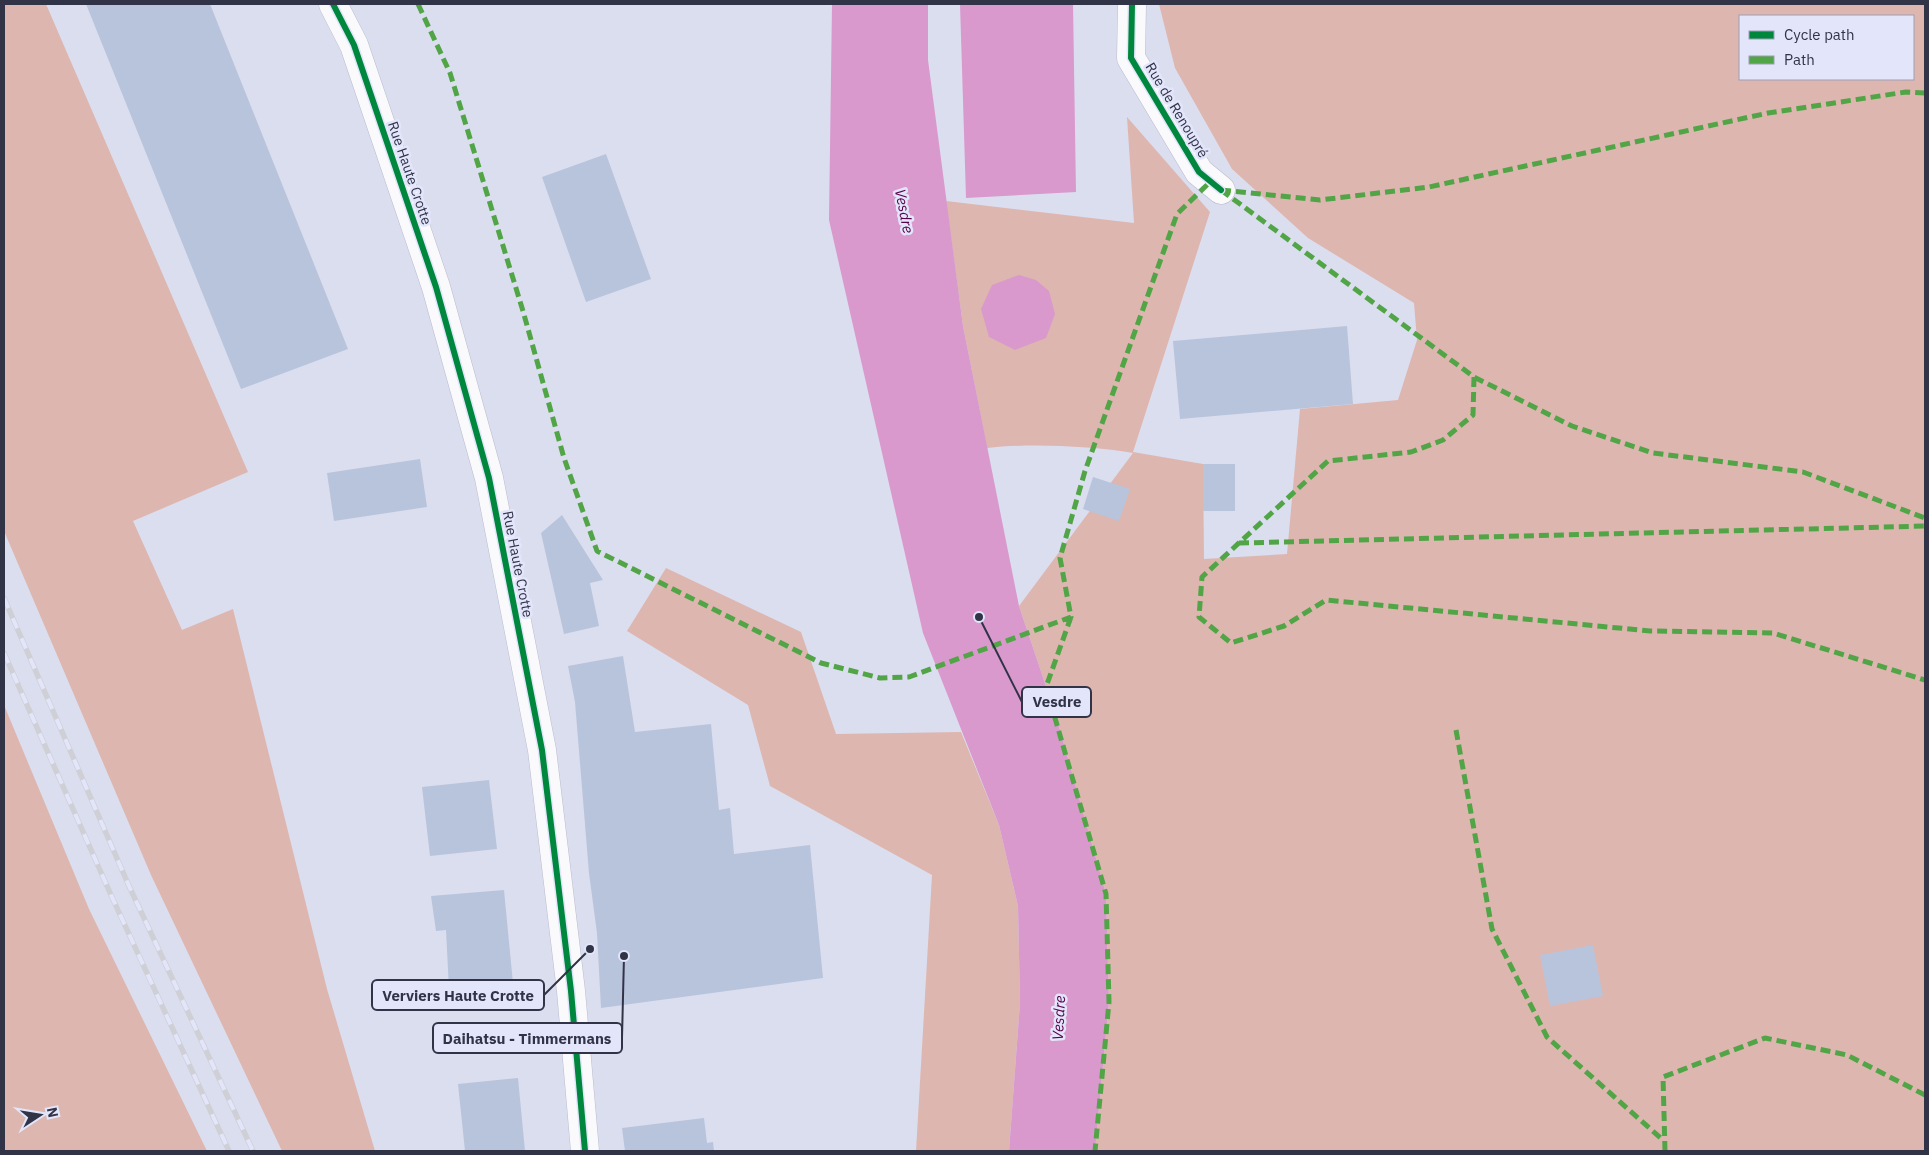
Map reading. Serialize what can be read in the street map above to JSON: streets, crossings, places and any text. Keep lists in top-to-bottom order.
{
  "streets": {
    "main road": ["Rue de Renoupré", "Rue Haute Crotte"]
  },
  "water": ["Vesdre"],
  "places": ["Vesdre", "Verviers Haute Crotte", "Daihatsu - Timmermans"],
  "legend": ["Cycle path", "Path"],
  "north": "right"
}
